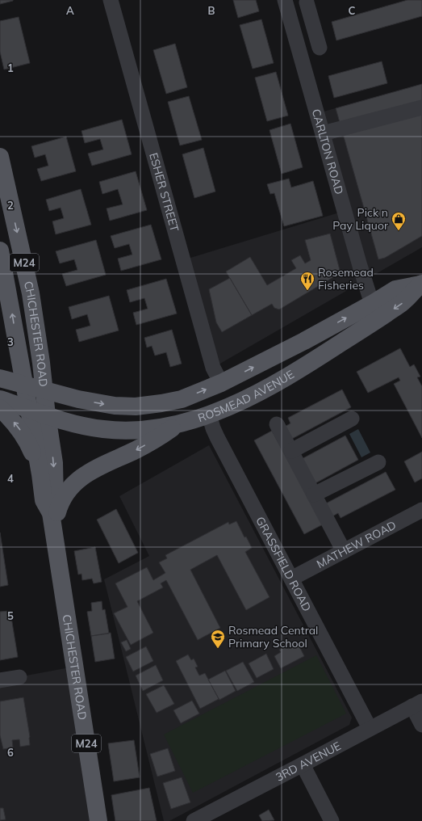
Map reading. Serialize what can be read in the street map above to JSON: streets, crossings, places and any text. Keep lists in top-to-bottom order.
{
  "streets": {
    "main road": ["M24", "CHICHESTER ROAD", "ROSMEAD AVENUE"],
    "street": [
      "CARLTON ROAD",
      "ESHER STREET",
      "MATHEW ROAD",
      "GRASSFIELD ROAD",
      "3RD AVENUE"
    ]
  },
  "crossings": [
    ["CARLTON ROAD", "ROSMEAD AVENUE"],
    ["ESHER STREET", "ROSMEAD AVENUE"],
    ["CHICHESTER ROAD", "ROSMEAD AVENUE"],
    ["ROSMEAD AVENUE", "GRASSFIELD ROAD"],
    ["MATHEW ROAD", "GRASSFIELD ROAD"],
    ["GRASSFIELD ROAD", "3RD AVENUE"]
  ],
  "places": {
    "shop": ["Pick n Pay Liquor"],
    "restaurant": ["Rosemead Fisheries"],
    "school or university": ["Rosmead Central Primary School"]
  },
  "grid": {
    "columns": ["A", "B", "C"],
    "rows": [
      "1",
      "2",
      "3",
      "4",
      "5",
      "6"
    ]
  }
}
